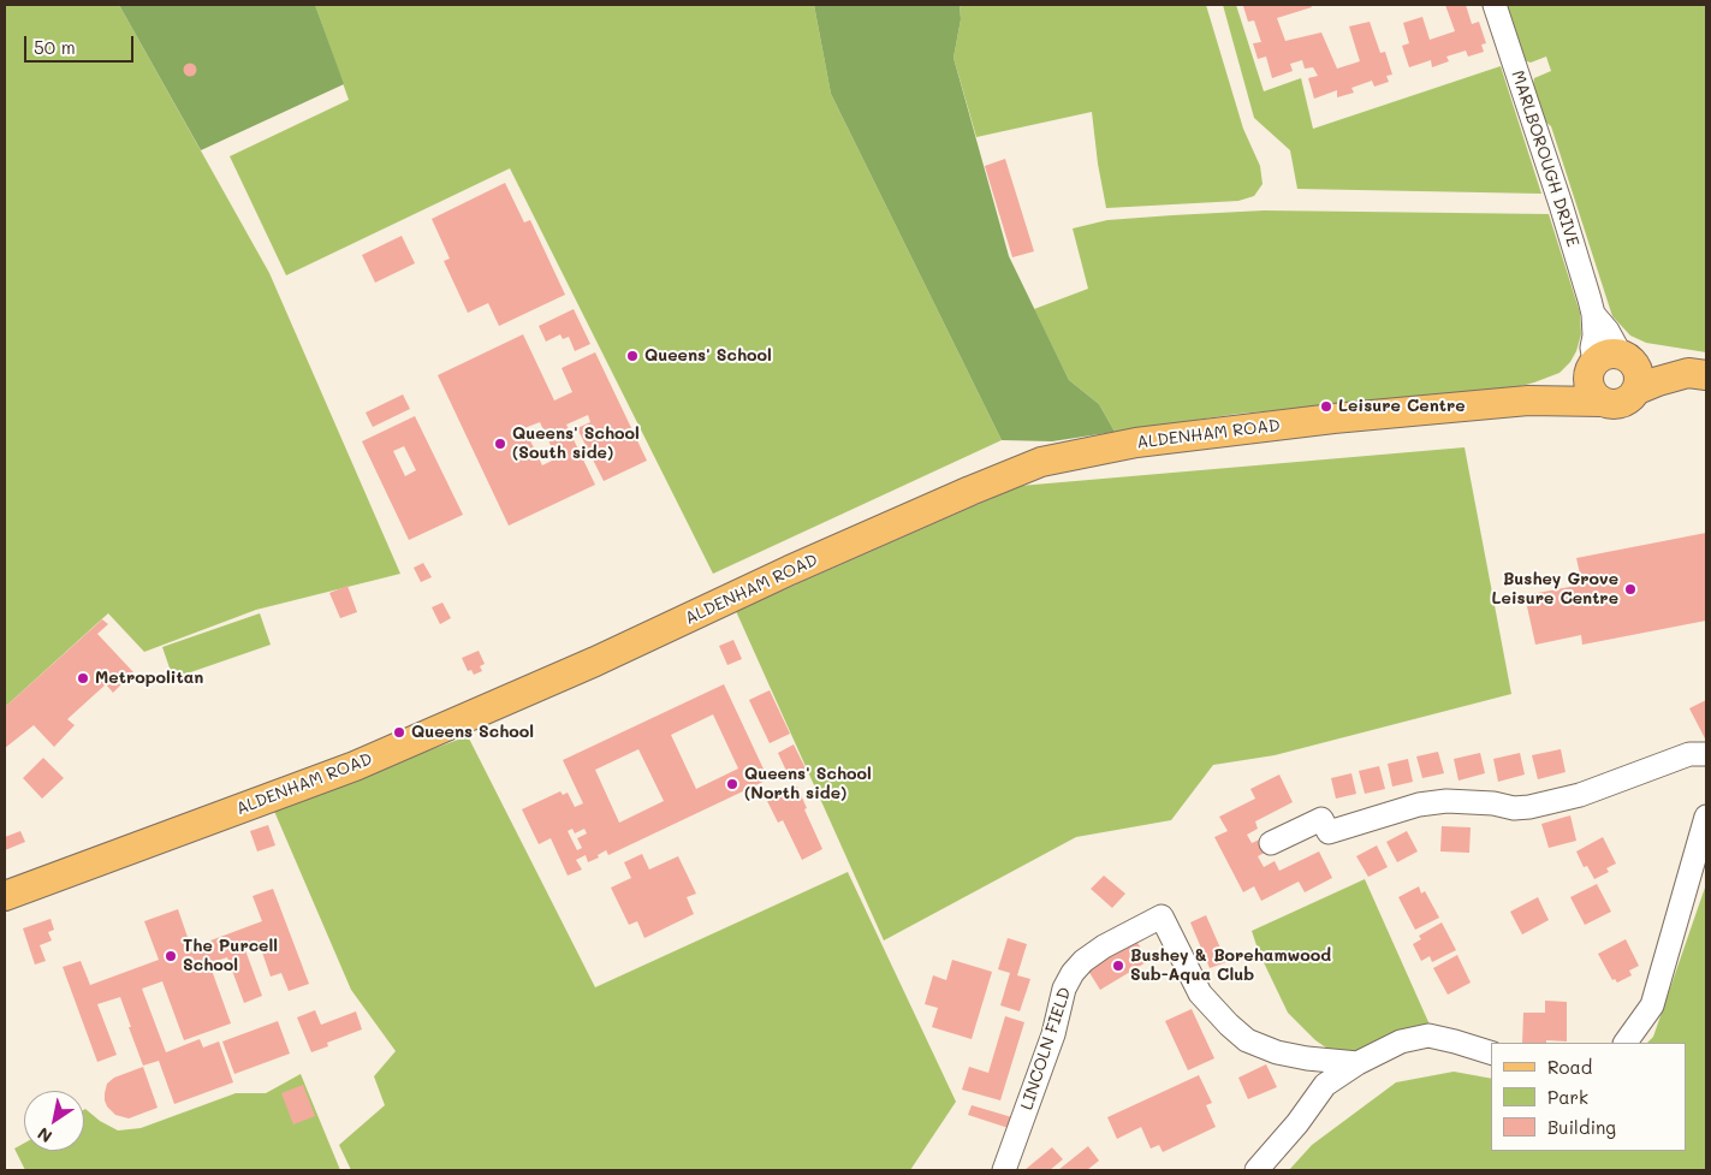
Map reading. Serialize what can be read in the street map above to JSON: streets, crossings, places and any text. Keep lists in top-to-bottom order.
{
  "streets": {
    "main road": ["ALDENHAM ROAD"],
    "street": ["MARLBOROUGH DRIVE", "LINCOLN FIELD"]
  },
  "crossings": [
    ["MARLBOROUGH DRIVE", "ALDENHAM ROAD"]
  ],
  "places": [
    "Queens' School",
    "Leisure Centre",
    "Queens' School (South side)",
    "Bushey Grove Leisure Centre",
    "Metropolitan",
    "Queens School",
    "Queens' School (North side)",
    "The Purcell School",
    "Bushey & Borehamwood Sub-Aqua Club"
  ],
  "legend": ["Road", "Park", "Building"],
  "scale_bar": "50 m",
  "north": "bottom left"
}
